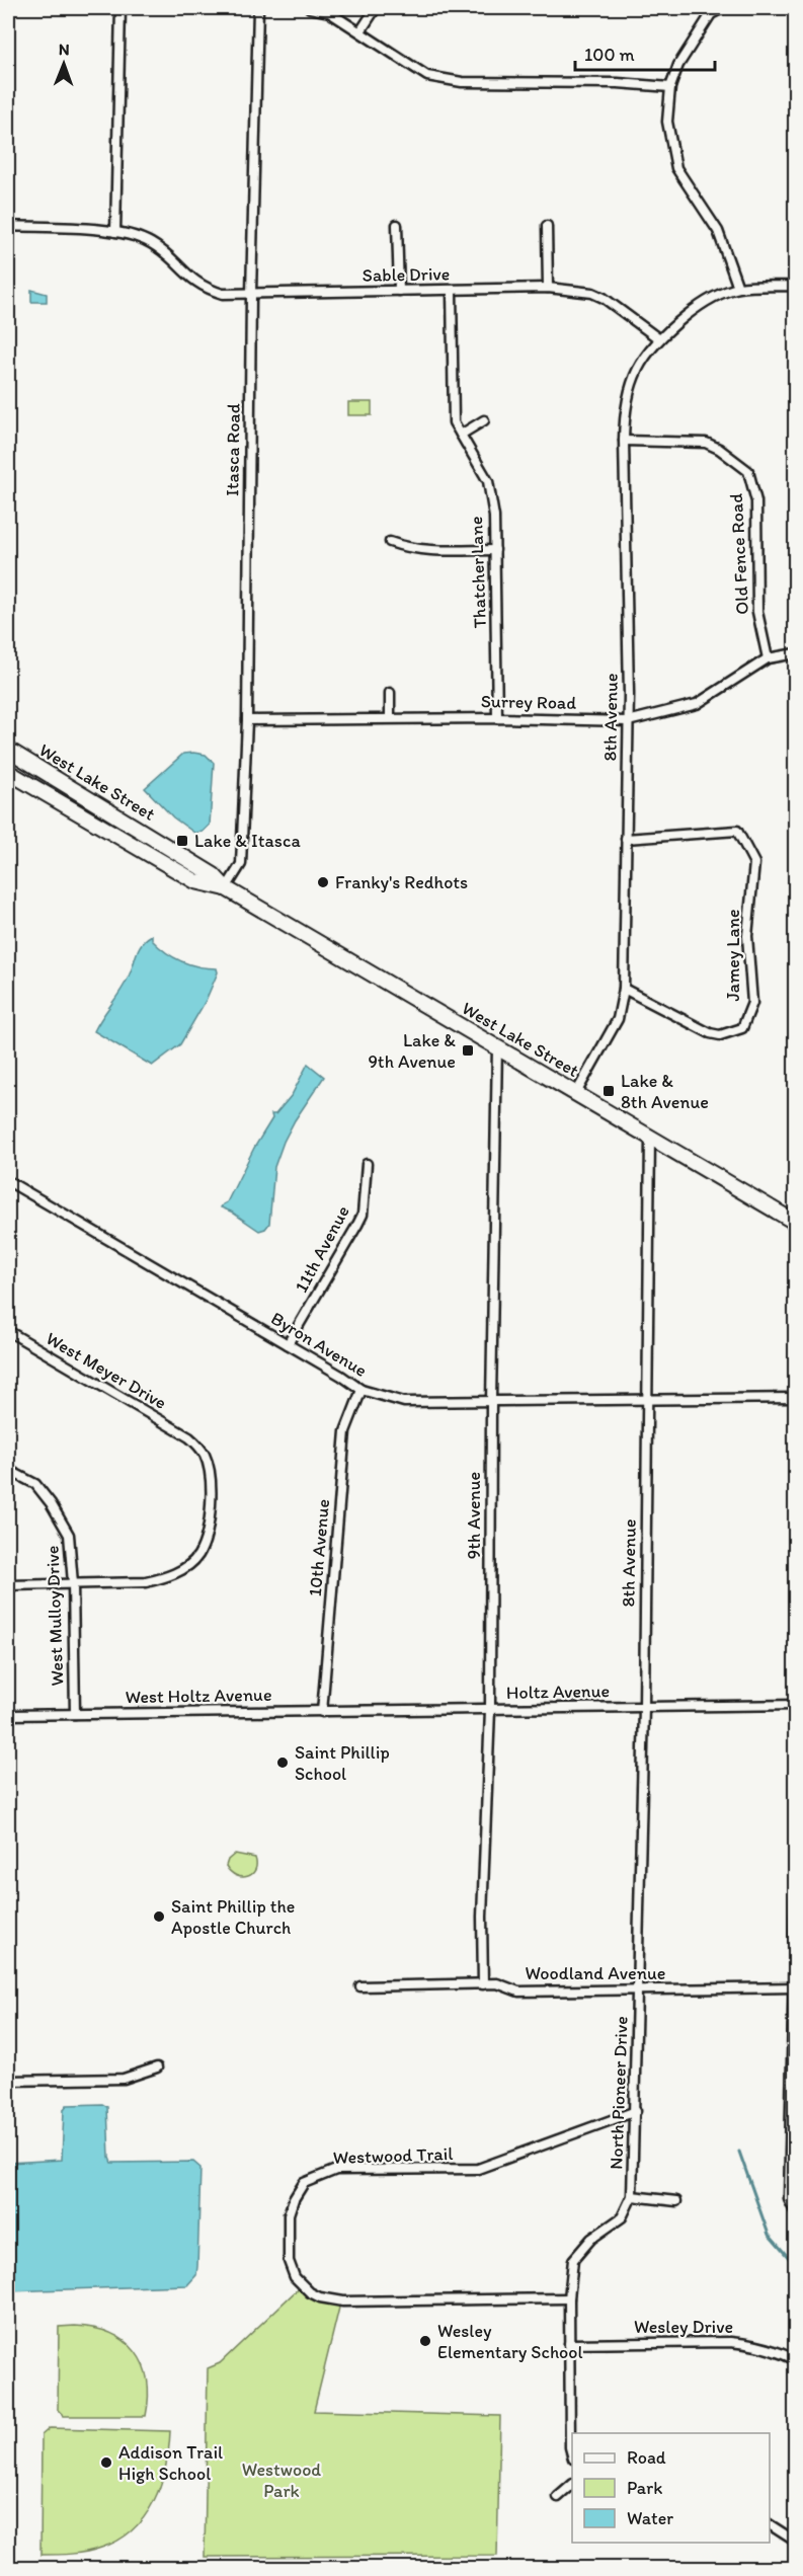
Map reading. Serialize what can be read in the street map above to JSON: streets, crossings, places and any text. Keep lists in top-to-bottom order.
{
  "streets": {
    "main road": ["West Lake Street"],
    "street": [
      "Sable Drive",
      "Itasca Road",
      "Old Fence Road",
      "Thatcher Lane",
      "Surrey Road",
      "8th Avenue",
      "Jamey Lane",
      "11th Avenue",
      "Byron Avenue",
      "West Meyer Drive",
      "9th Avenue",
      "10th Avenue",
      "West Mulloy Drive",
      "Holtz Avenue",
      "West Holtz Avenue",
      "Woodland Avenue",
      "North Pioneer Drive",
      "Westwood Trail",
      "Wesley Drive"
    ]
  },
  "crossings": [
    ["Sable Drive", "Itasca Road"],
    ["Sable Drive", "Thatcher Lane"],
    ["Sable Drive", "8th Avenue"],
    ["Itasca Road", "Surrey Road"],
    ["Itasca Road", "West Lake Street"],
    ["Old Fence Road", "Surrey Road"],
    ["Old Fence Road", "8th Avenue"],
    ["Thatcher Lane", "Surrey Road"],
    ["Surrey Road", "8th Avenue"],
    ["8th Avenue", "West Lake Street"],
    ["8th Avenue", "Jamey Lane"],
    ["8th Avenue", "Byron Avenue"],
    ["8th Avenue", "Holtz Avenue"],
    ["8th Avenue", "Woodland Avenue"],
    ["8th Avenue", "North Pioneer Drive"],
    ["West Lake Street", "9th Avenue"],
    ["11th Avenue", "Byron Avenue"],
    ["Byron Avenue", "9th Avenue"],
    ["Byron Avenue", "10th Avenue"],
    ["West Meyer Drive", "West Mulloy Drive"],
    ["9th Avenue", "Holtz Avenue"],
    ["9th Avenue", "Woodland Avenue"],
    ["10th Avenue", "Holtz Avenue"],
    ["10th Avenue", "West Holtz Avenue"],
    ["West Mulloy Drive", "West Holtz Avenue"],
    ["Holtz Avenue", "West Holtz Avenue"],
    ["Woodland Avenue", "North Pioneer Drive"],
    ["North Pioneer Drive", "Westwood Trail"],
    ["North Pioneer Drive", "Wesley Drive"]
  ],
  "parks": ["Westwood Park"],
  "places": {
    "transit": ["Lake & Itasca", "Lake & 9th Avenue", "Lake & 8th Avenue"],
    "other": [
      "Franky's Redhots",
      "Saint Phillip School",
      "Saint Phillip the Apostle Church",
      "Wesley Elementary School",
      "Addison Trail High School"
    ]
  },
  "legend": ["Road", "Park", "Water"],
  "scale_bar": "100 m",
  "north": "top"
}
